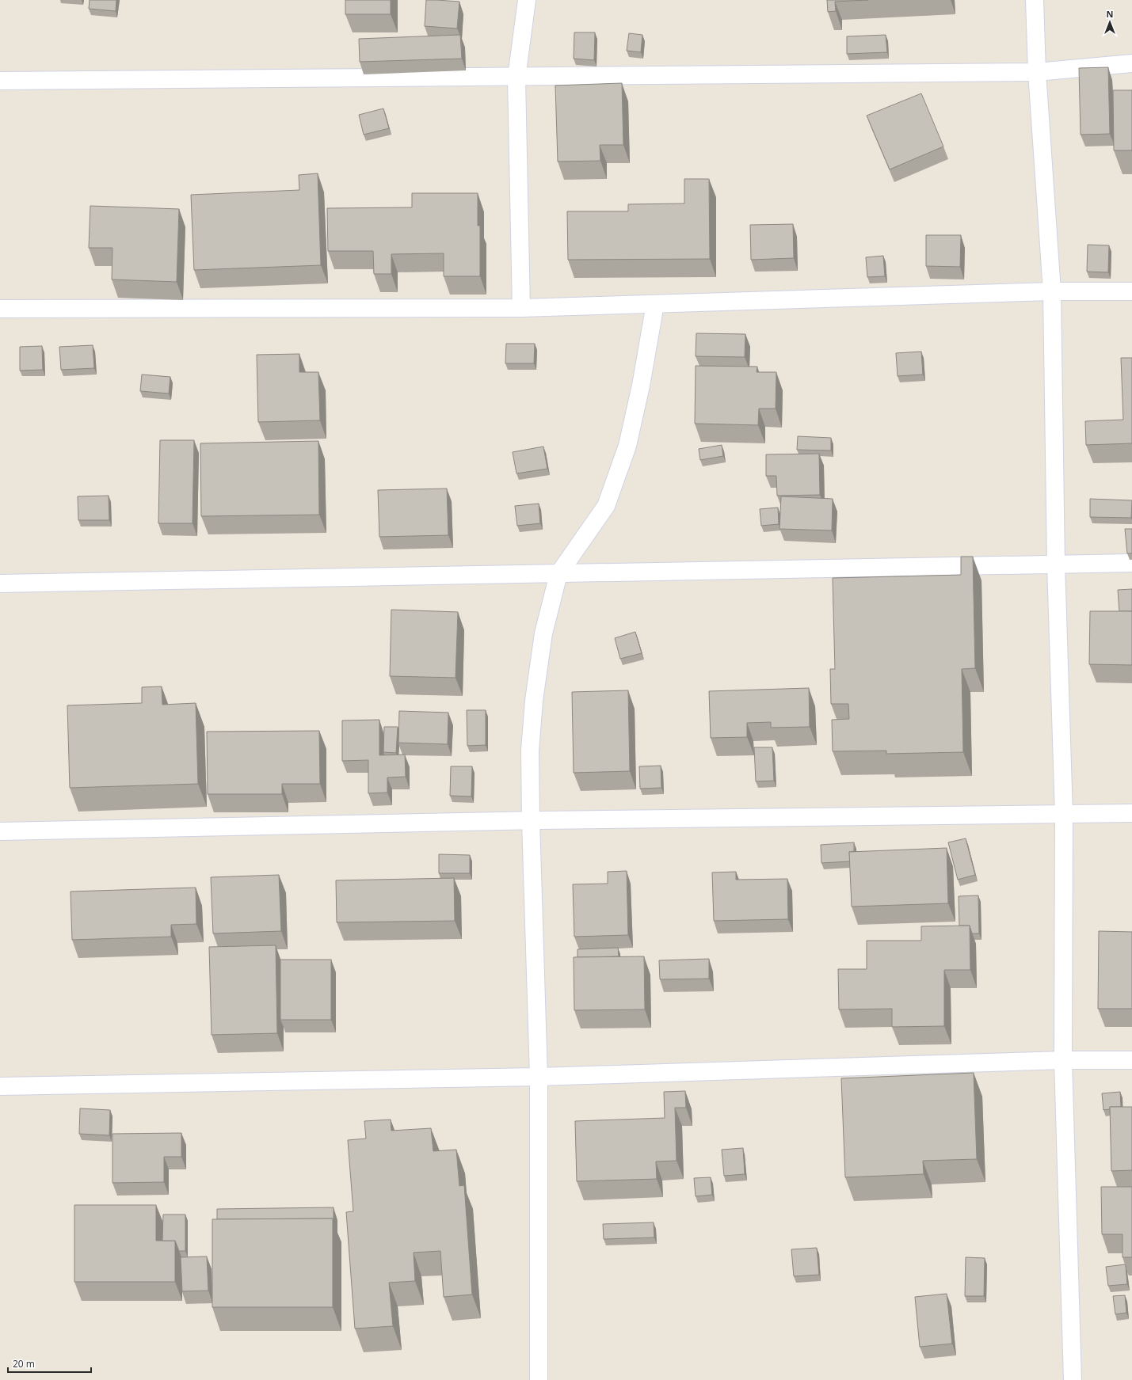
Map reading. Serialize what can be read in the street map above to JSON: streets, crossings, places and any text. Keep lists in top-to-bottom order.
{
  "scale_bar": "20 m",
  "north": "top"
}
